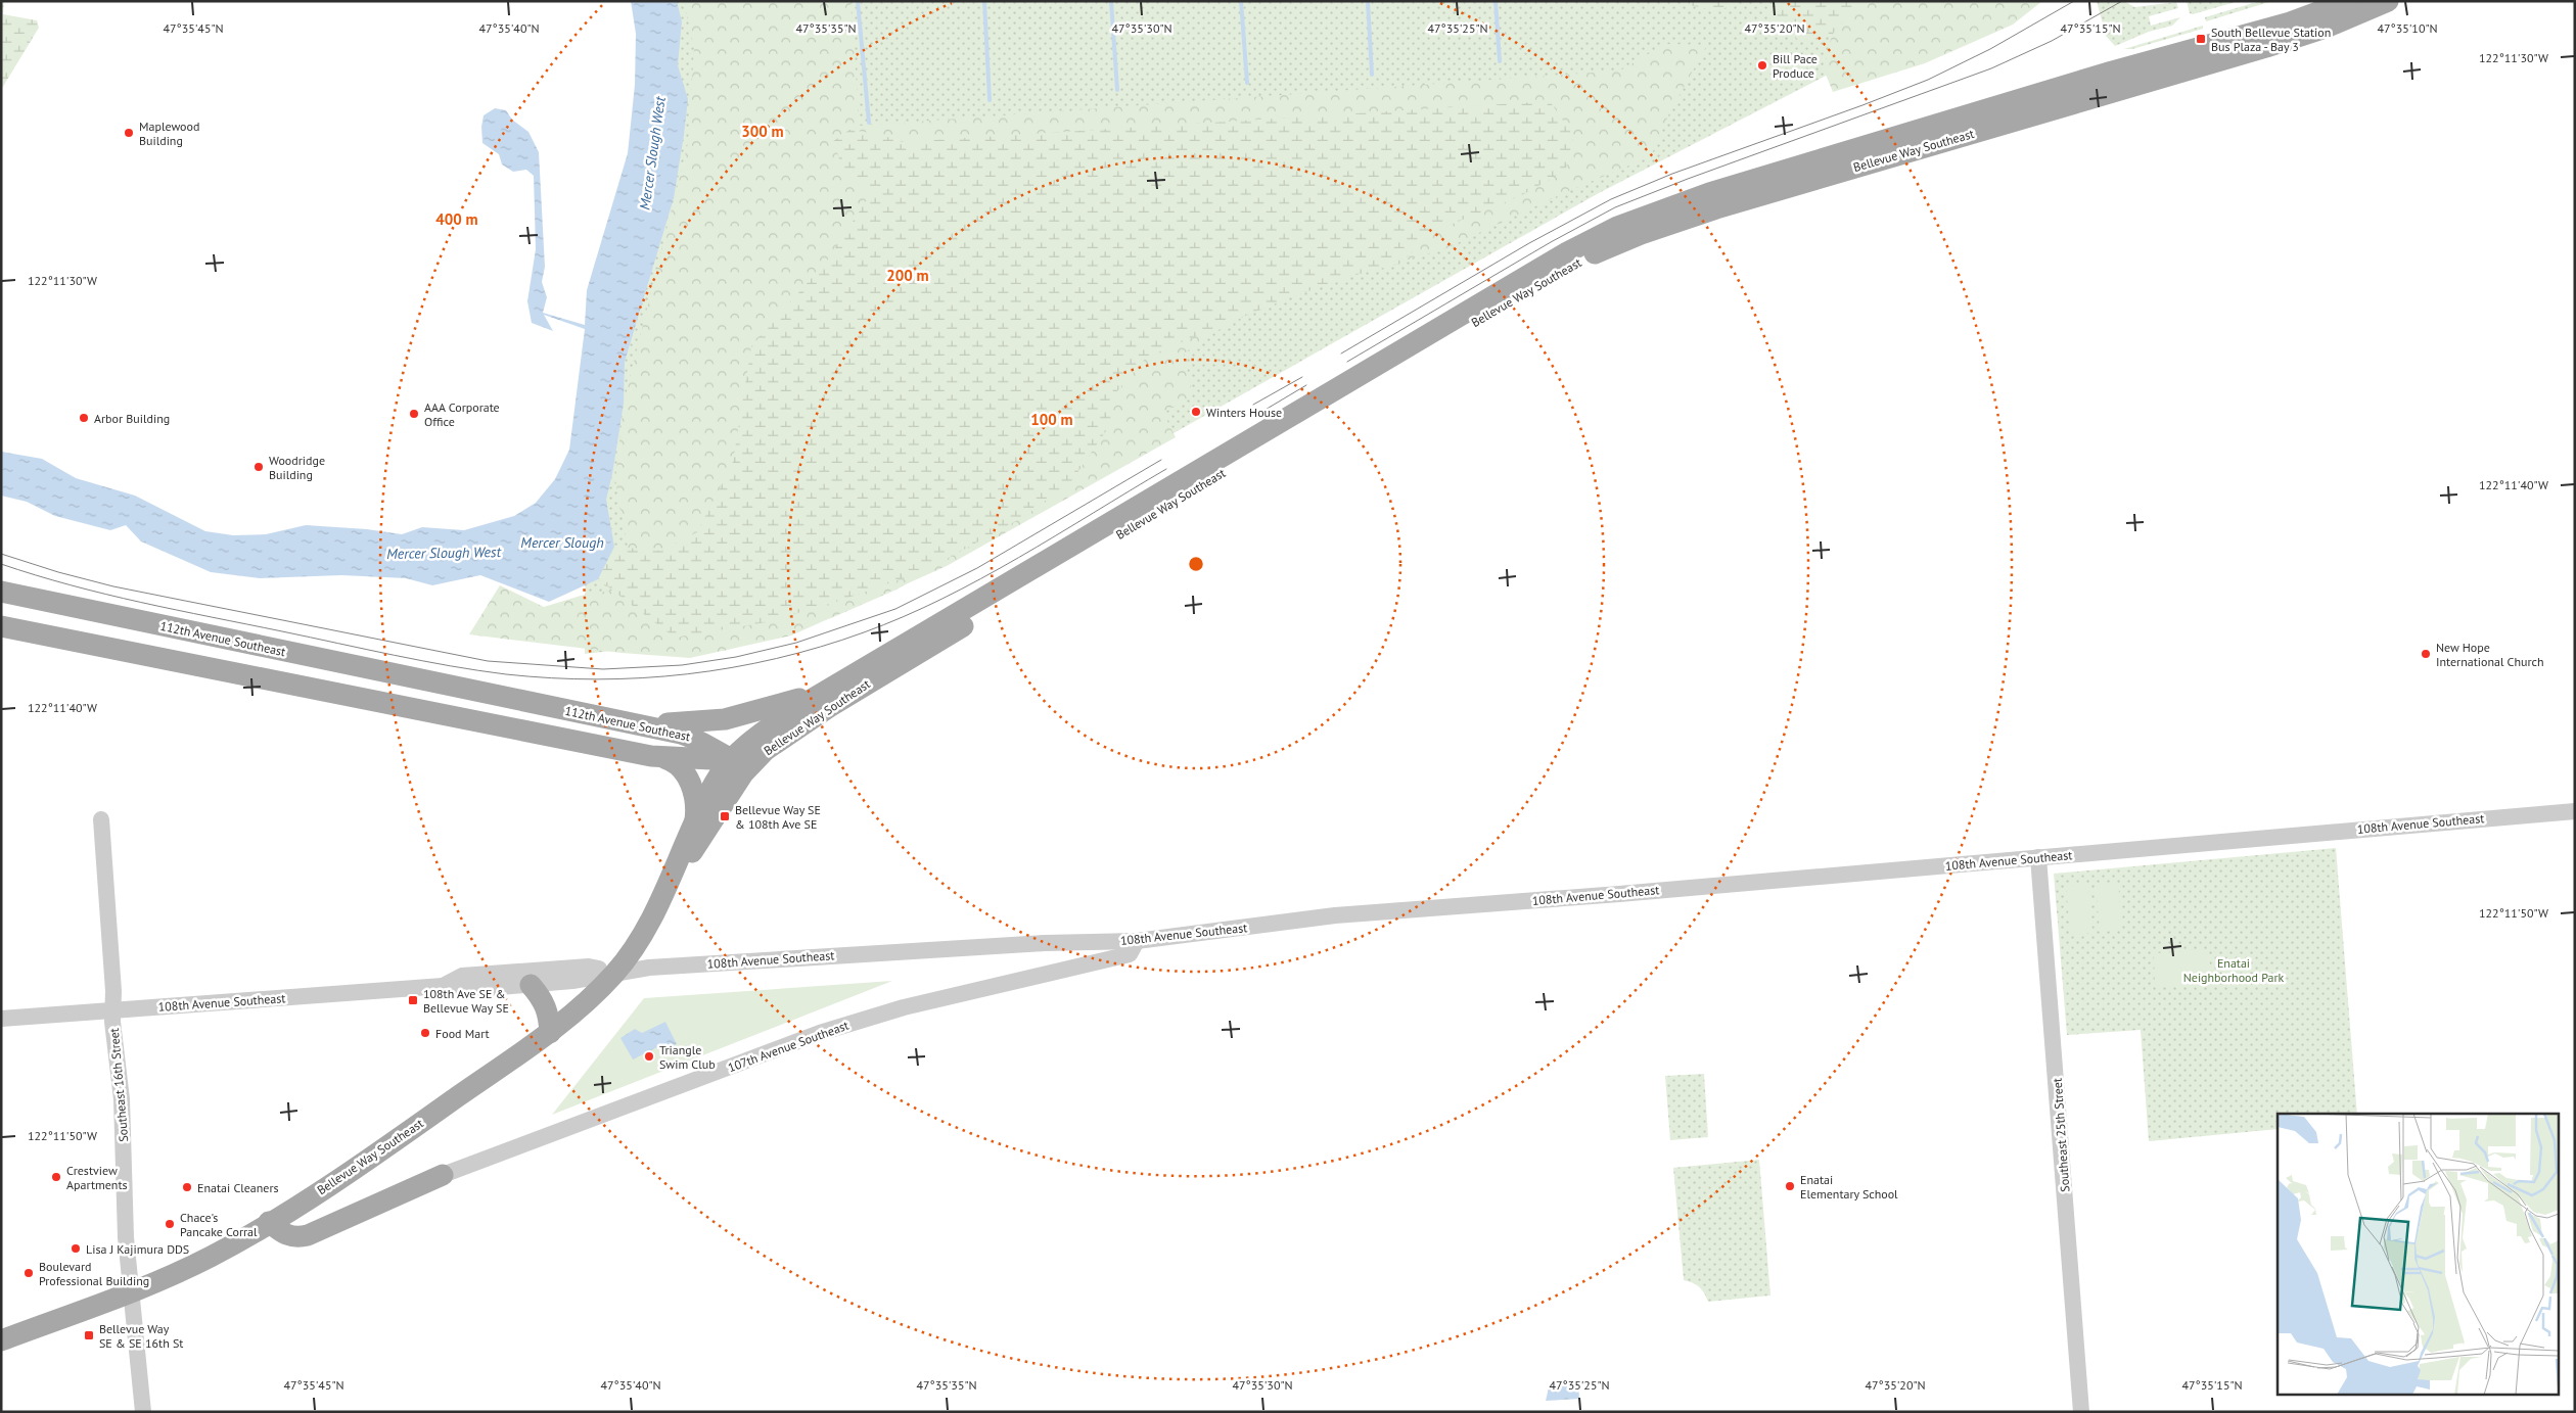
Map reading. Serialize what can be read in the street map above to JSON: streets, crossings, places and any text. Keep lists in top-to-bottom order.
{
  "streets": {
    "main road": ["Bellevue Way Southeast", "112th Avenue Southeast"],
    "street": [
      "108th Avenue Southeast",
      "107th Avenue Southeast",
      "Southeast 16th Street",
      "Southeast 25th Street"
    ]
  },
  "crossings": [
    ["Bellevue Way Southeast", "112th Avenue Southeast"],
    ["Bellevue Way Southeast", "108th Avenue Southeast"],
    ["Bellevue Way Southeast", "Southeast 16th Street"],
    ["108th Avenue Southeast", "107th Avenue Southeast"],
    ["108th Avenue Southeast", "Southeast 16th Street"],
    ["108th Avenue Southeast", "Southeast 25th Street"]
  ],
  "water": ["Mercer Slough West", "Mercer Slough"],
  "parks": ["Enatai Neighborhood Park"],
  "places": {
    "transit": [
      "South Bellevue Station Bus Plaza - Bay 3",
      "Bellevue Way SE & 108th Ave SE",
      "108th Ave SE & Bellevue Way SE",
      "Bellevue Way SE & SE 16th St"
    ],
    "other": [
      "Bill Pace Produce",
      "Maplewood Building",
      "Winters House",
      "AAA Corporate Office",
      "Arbor Building",
      "Woodridge Building",
      "New Hope International Church",
      "Food Mart",
      "Triangle Swim Club",
      "Crestview Apartments",
      "Enatai Elementary School",
      "Enatai Cleaners",
      "Chace's Pancake Corral",
      "Lisa J Kajimura DDS",
      "Boulevard Professional Building"
    ]
  },
  "coordinates": [
    "47°35'45\"N",
    "47°35'40\"N",
    "47°35'35\"N",
    "47°35'30\"N",
    "47°35'25\"N",
    "47°35'20\"N",
    "47°35'15\"N",
    "47°35'10\"N",
    "122°11'30\"W",
    "122°11'40\"W",
    "122°11'50\"W"
  ],
  "rings": [
    "300 m",
    "400 m",
    "200 m",
    "100 m"
  ]
}
